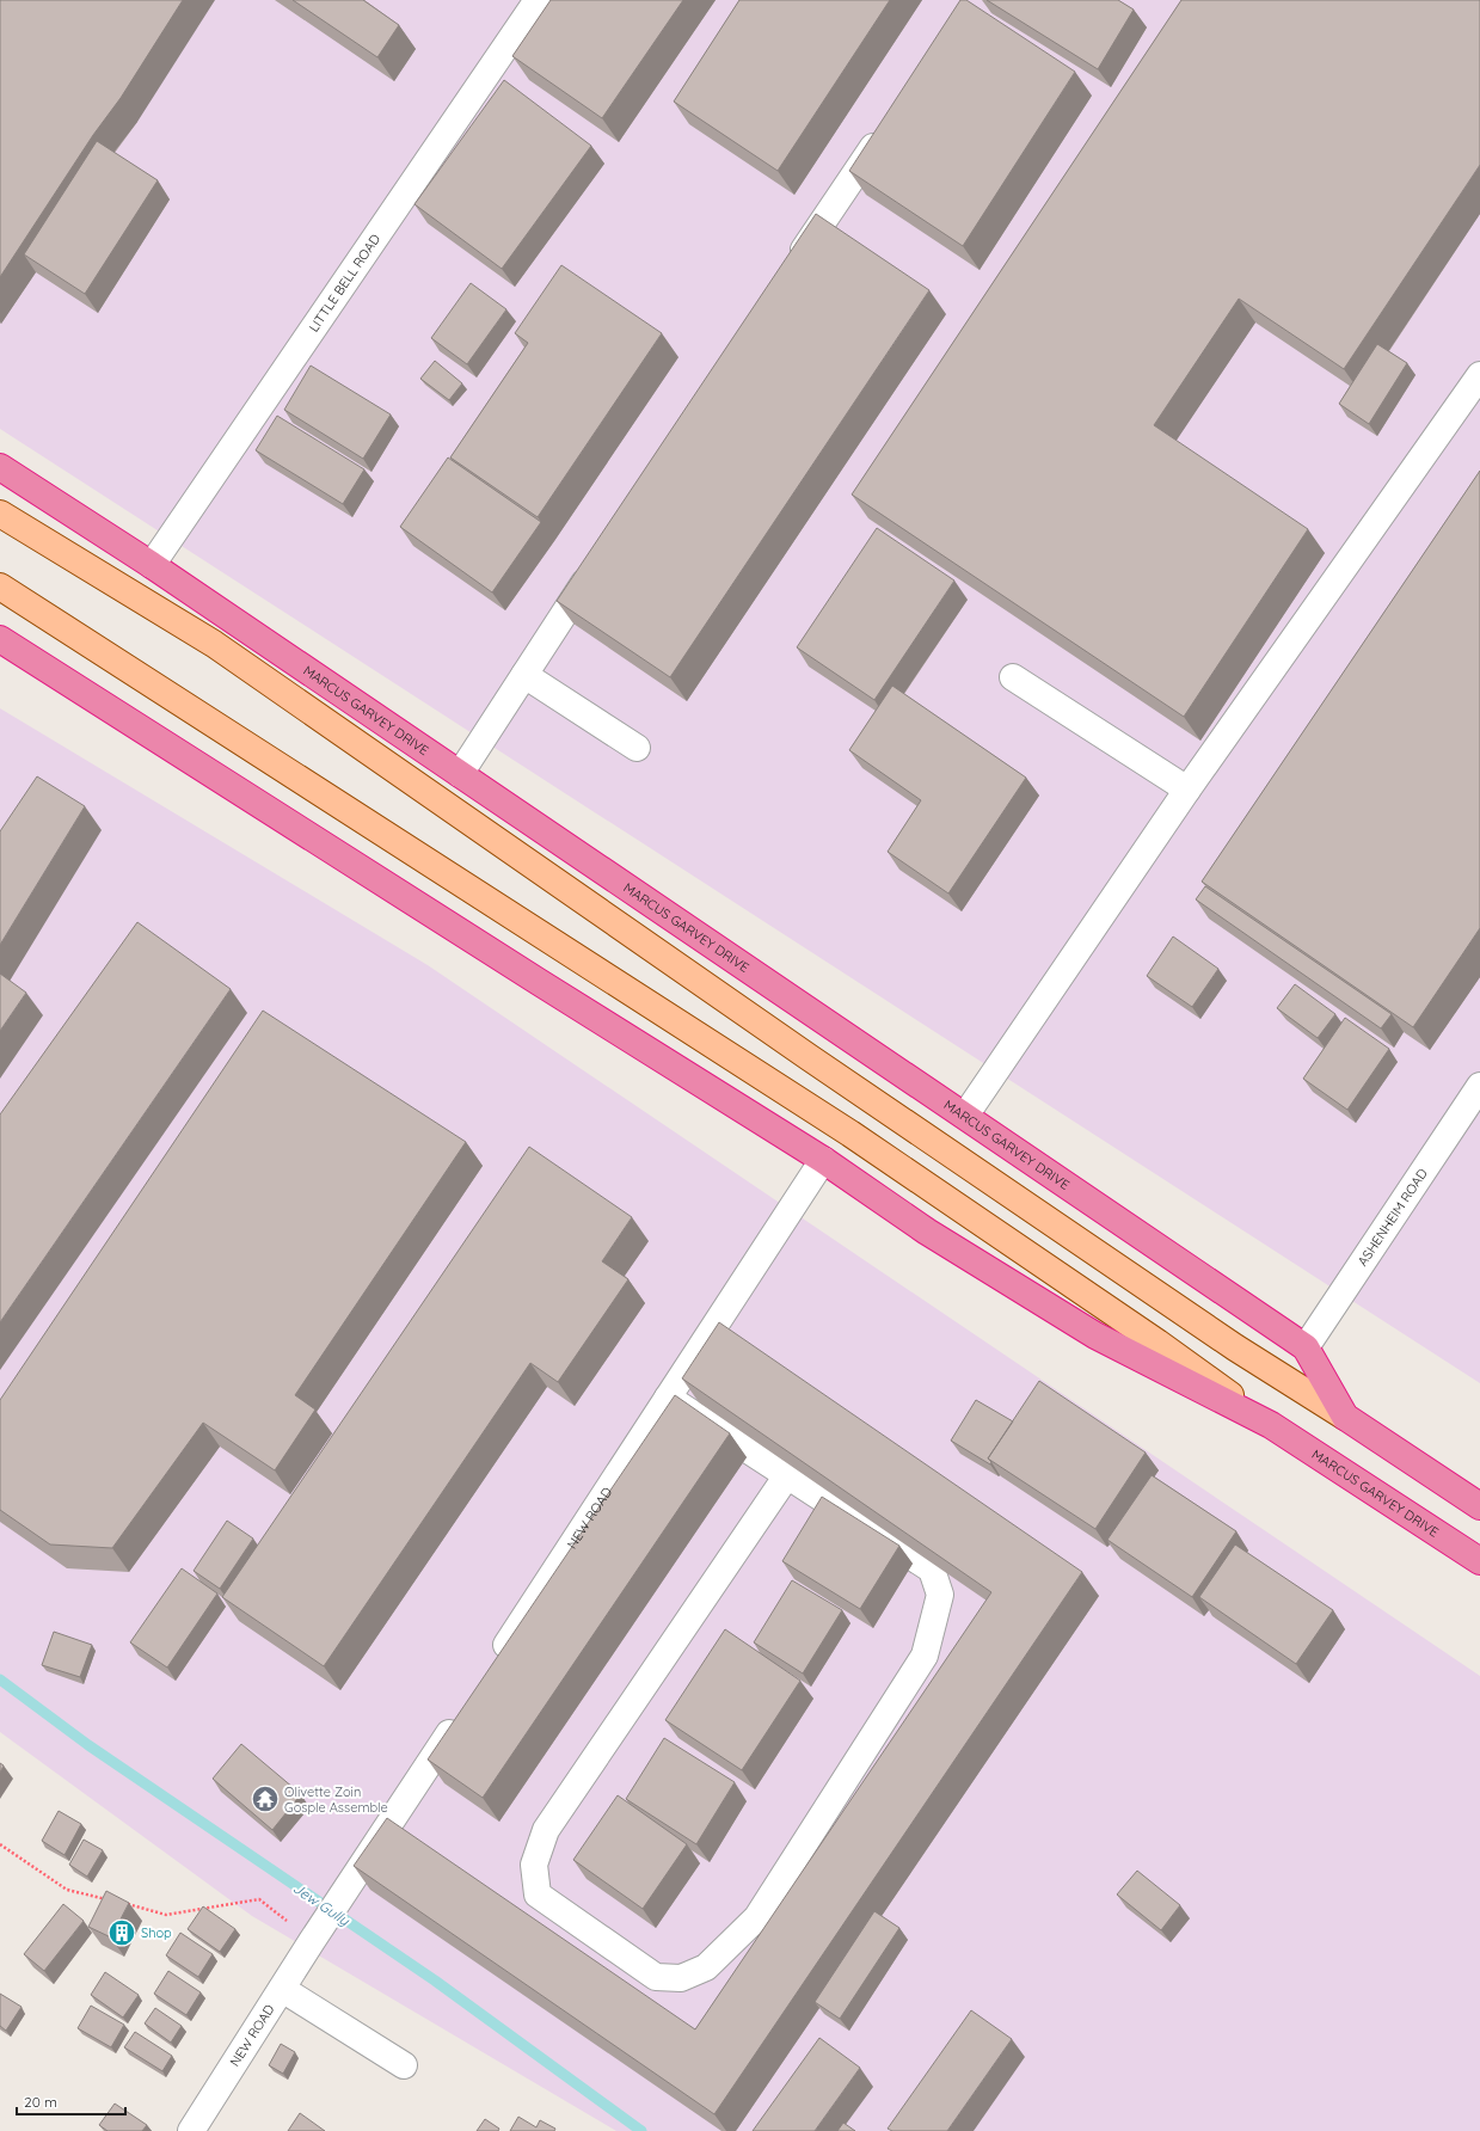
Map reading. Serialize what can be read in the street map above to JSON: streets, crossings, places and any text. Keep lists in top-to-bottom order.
{
  "streets": {
    "highway": ["MARCUS GARVEY DRIVE"],
    "street": ["LITTLE BELL ROAD", "ASHENHEIM ROAD", "NEW ROAD"]
  },
  "crossings": [
    ["LITTLE BELL ROAD", "MARCUS GARVEY DRIVE"],
    ["MARCUS GARVEY DRIVE", "ASHENHEIM ROAD"],
    ["MARCUS GARVEY DRIVE", "NEW ROAD"]
  ],
  "water": ["Jew Gully"],
  "places": {
    "temple": ["Olivette Zoin Gosple Assemble"],
    "building": ["Shop"]
  },
  "scale_bar": "20 m"
}
